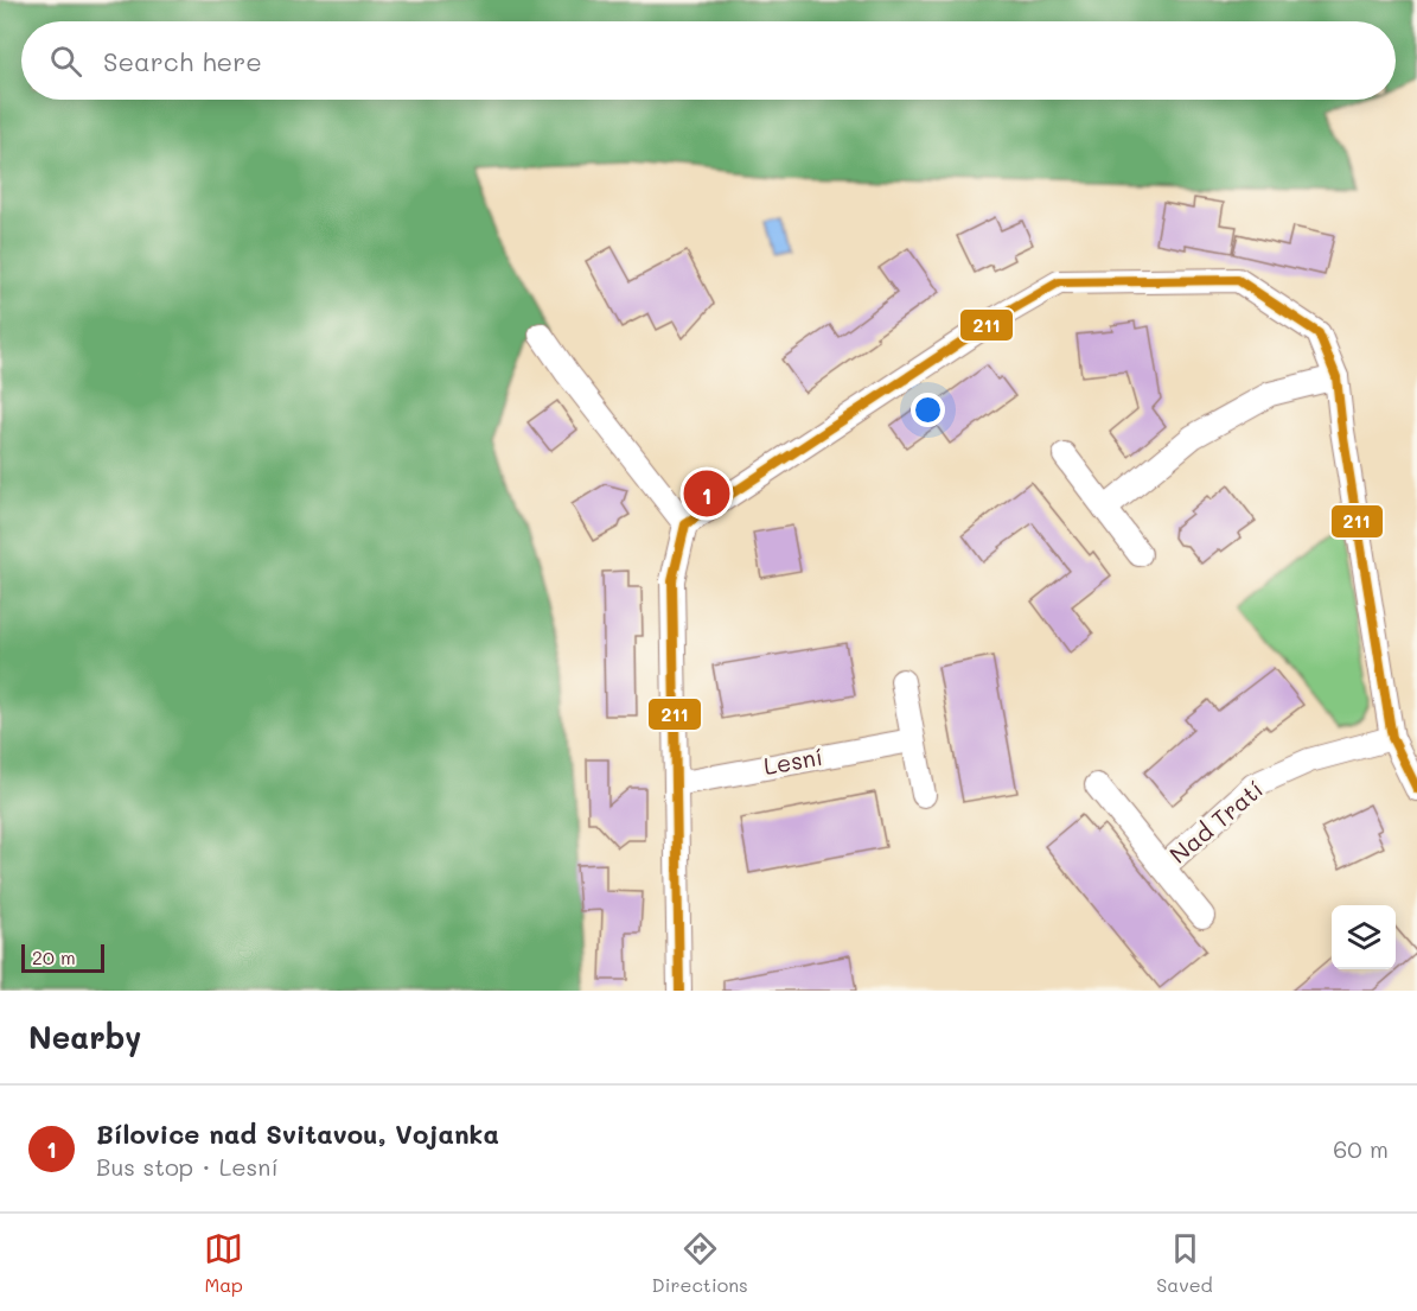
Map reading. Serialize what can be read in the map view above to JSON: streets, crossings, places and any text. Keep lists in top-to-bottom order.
{
  "streets": {
    "street": ["Lesní", "Nad Tratí"]
  },
  "lines": ["transit line 211"],
  "scale_bar": "20 m",
  "page": {
    "search": "Search here",
    "pins": "1",
    "scale": "20 m",
    "heading": "Nearby",
    "list": [
      {
        "mark": "1",
        "name": "Bílovice nad Svitavou, Vojanka",
        "note": "Bus stop · Lesní",
        "value": "60 m"
      }
    ],
    "nav": ["Map", "Directions", "Saved"]
  }
}
